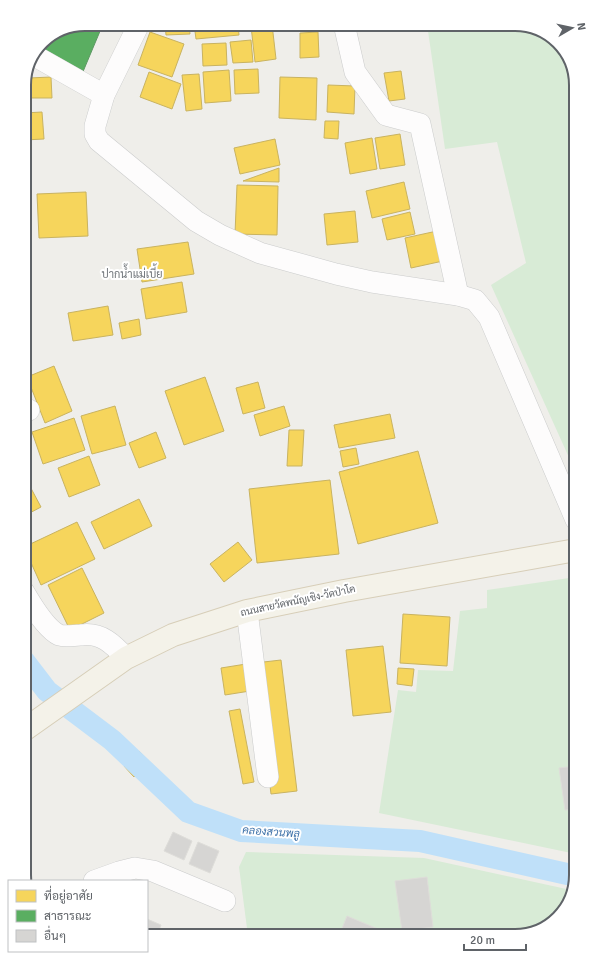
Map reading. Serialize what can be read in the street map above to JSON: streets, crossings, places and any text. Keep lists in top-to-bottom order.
{
  "streets": {
    "main road": ["ถนนสายวัดพนัญเชิง-วัดป่าโค"]
  },
  "districts": ["ปากน้ำแม่เบี้ย"],
  "water": ["คลองสวนพลู"],
  "legend": ["ที่อยู่อาศัย", "สาธารณะ", "อื่นๆ"],
  "scale_bar": "20 m",
  "north": "right"
}
